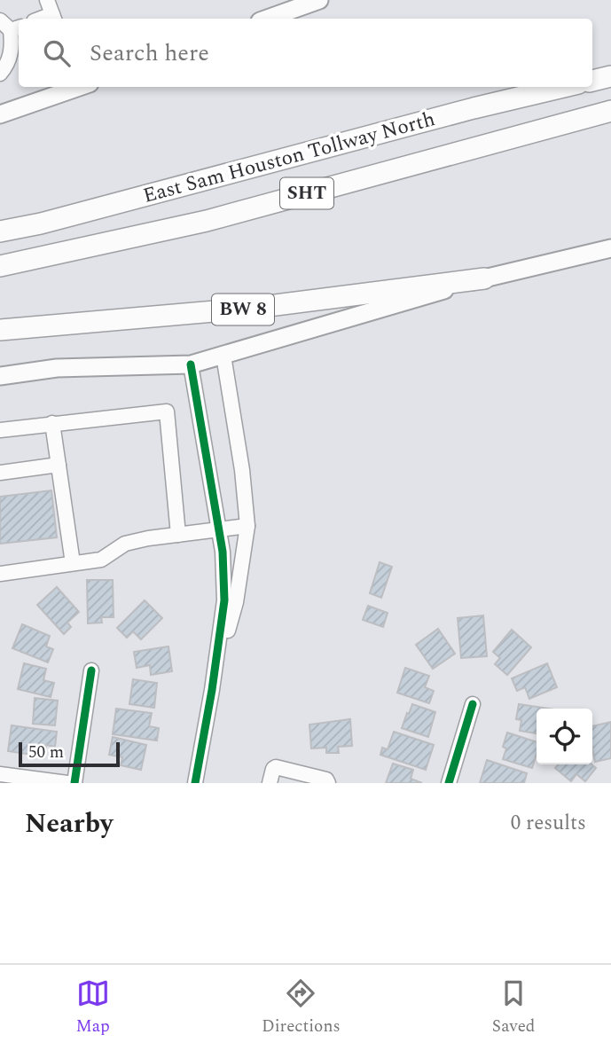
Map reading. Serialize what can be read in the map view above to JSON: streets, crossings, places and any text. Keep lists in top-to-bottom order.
{
  "streets": {
    "highway": ["East Sam Houston Tollway North", "SHT", "BW 8"]
  },
  "scale_bar": "50 m",
  "page": {
    "search": "Search here",
    "scale": "50 m",
    "heading": ["Nearby", "0 results"],
    "nav": ["Map", "Directions", "Saved"]
  }
}
